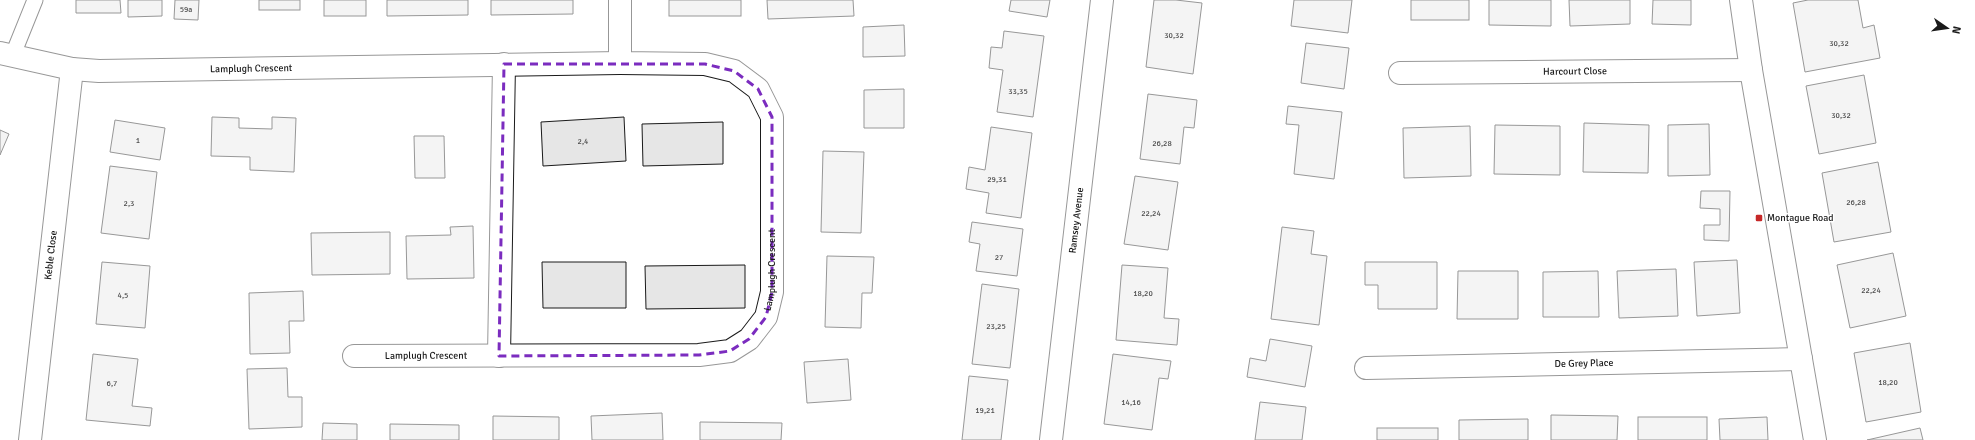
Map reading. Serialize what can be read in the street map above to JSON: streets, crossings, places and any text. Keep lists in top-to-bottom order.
{
  "streets": {
    "street": [
      "Lamplugh Crescent",
      "Harcourt Close",
      "Ramsey Avenue",
      "Keble Close",
      "De Grey Place"
    ]
  },
  "crossings": [
    ["Lamplugh Crescent", "Keble Close"]
  ],
  "places": {
    "transit": ["Montague Road"]
  },
  "house_numbers": [
    "59a",
    "30,32",
    "30,32",
    "33,35",
    "30,32",
    "1",
    "2,4",
    "26,28",
    "29,31",
    "26,28",
    "2,3",
    "22,24",
    "27",
    "22,24",
    "18,20",
    "4,5",
    "23,25",
    "18,20",
    "6,7",
    "14,16",
    "19,21"
  ],
  "north": "right"
}
